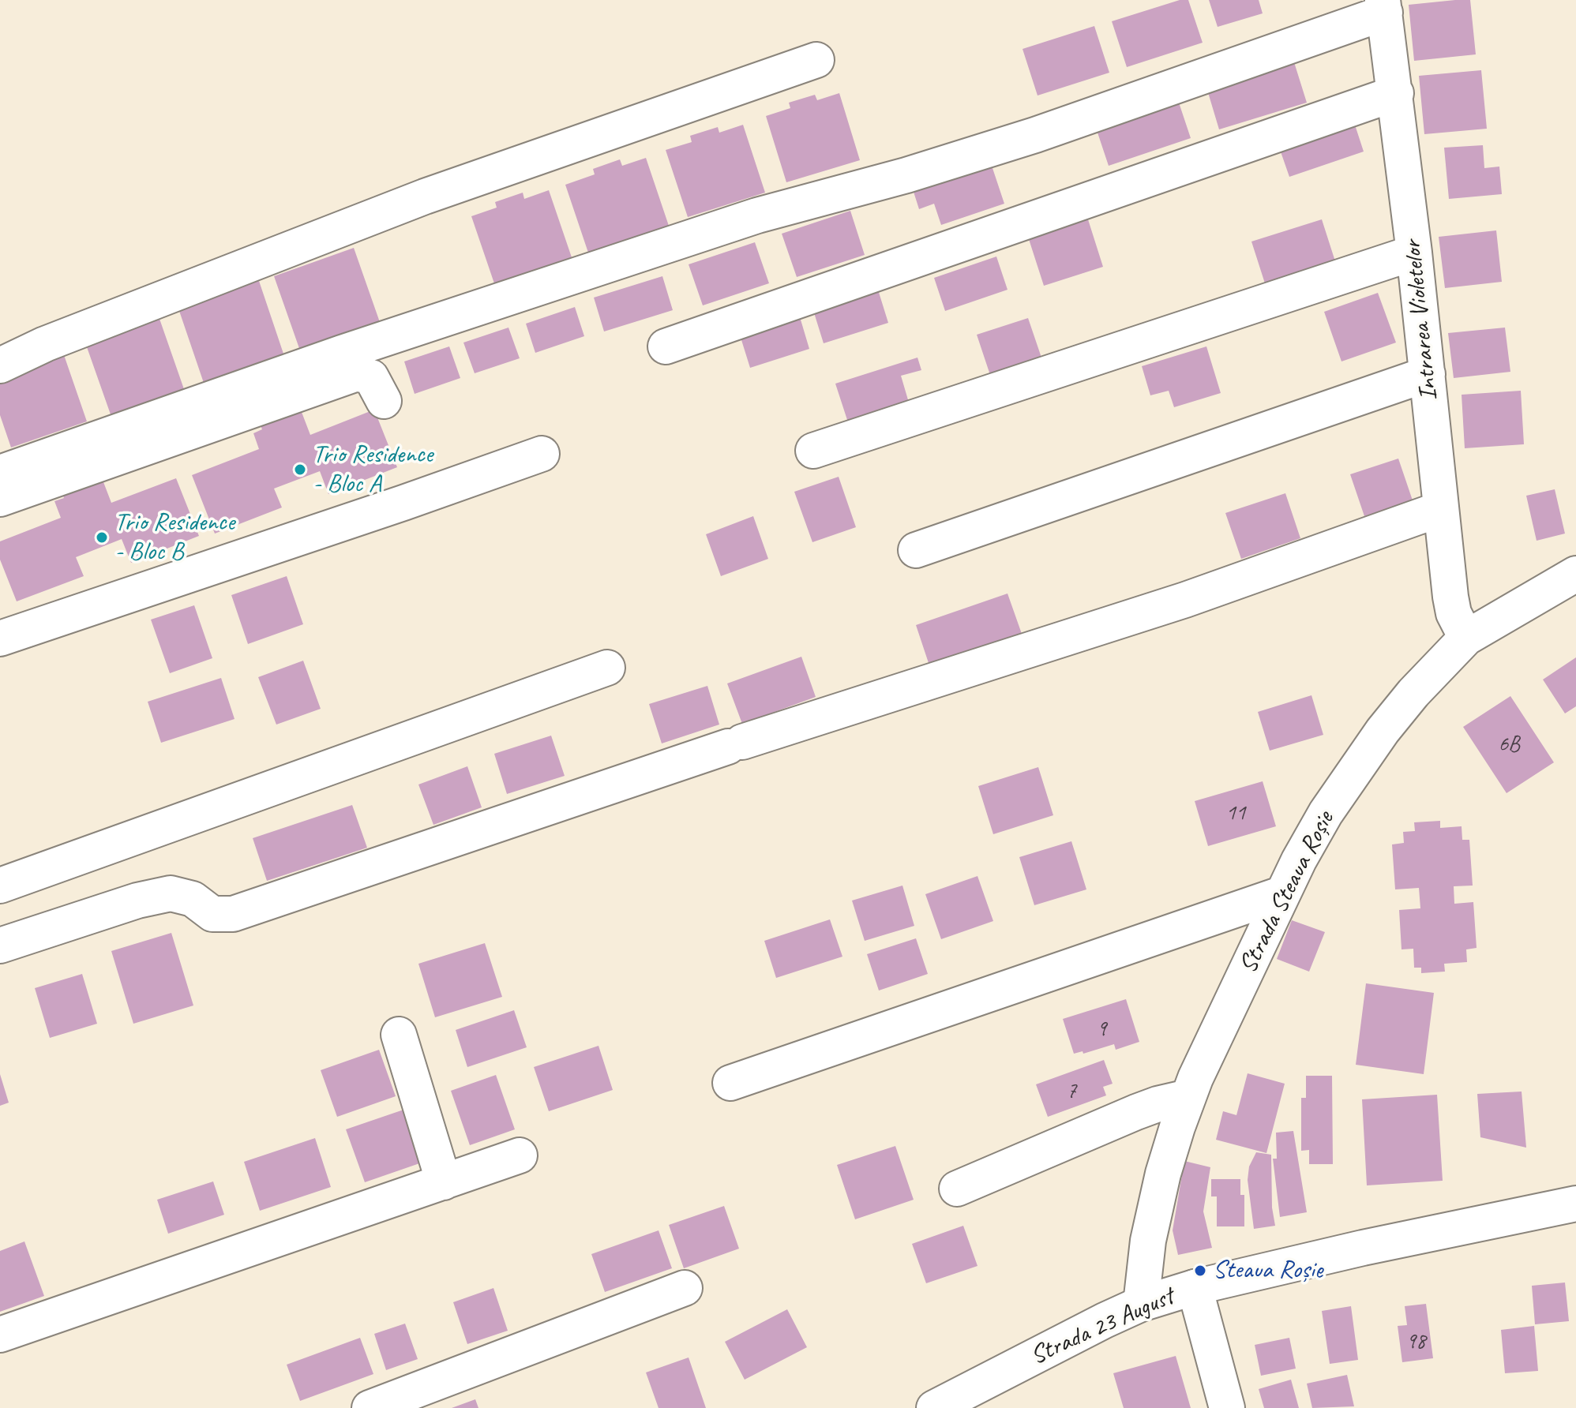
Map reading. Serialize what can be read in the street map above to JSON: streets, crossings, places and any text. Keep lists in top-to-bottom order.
{
  "streets": {
    "street": ["Intrarea Violetelor", "Strada Steaua Roșie", "Strada 23 August"]
  },
  "crossings": [
    ["Intrarea Violetelor", "Strada Steaua Roșie"],
    ["Strada Steaua Roșie", "Strada 23 August"]
  ],
  "places": ["Trio Residence - Bloc A", "Trio Residence - Bloc B", "Steaua Roșie"],
  "house_numbers": [
    "6B",
    "11",
    "9",
    "7",
    "98"
  ]
}
